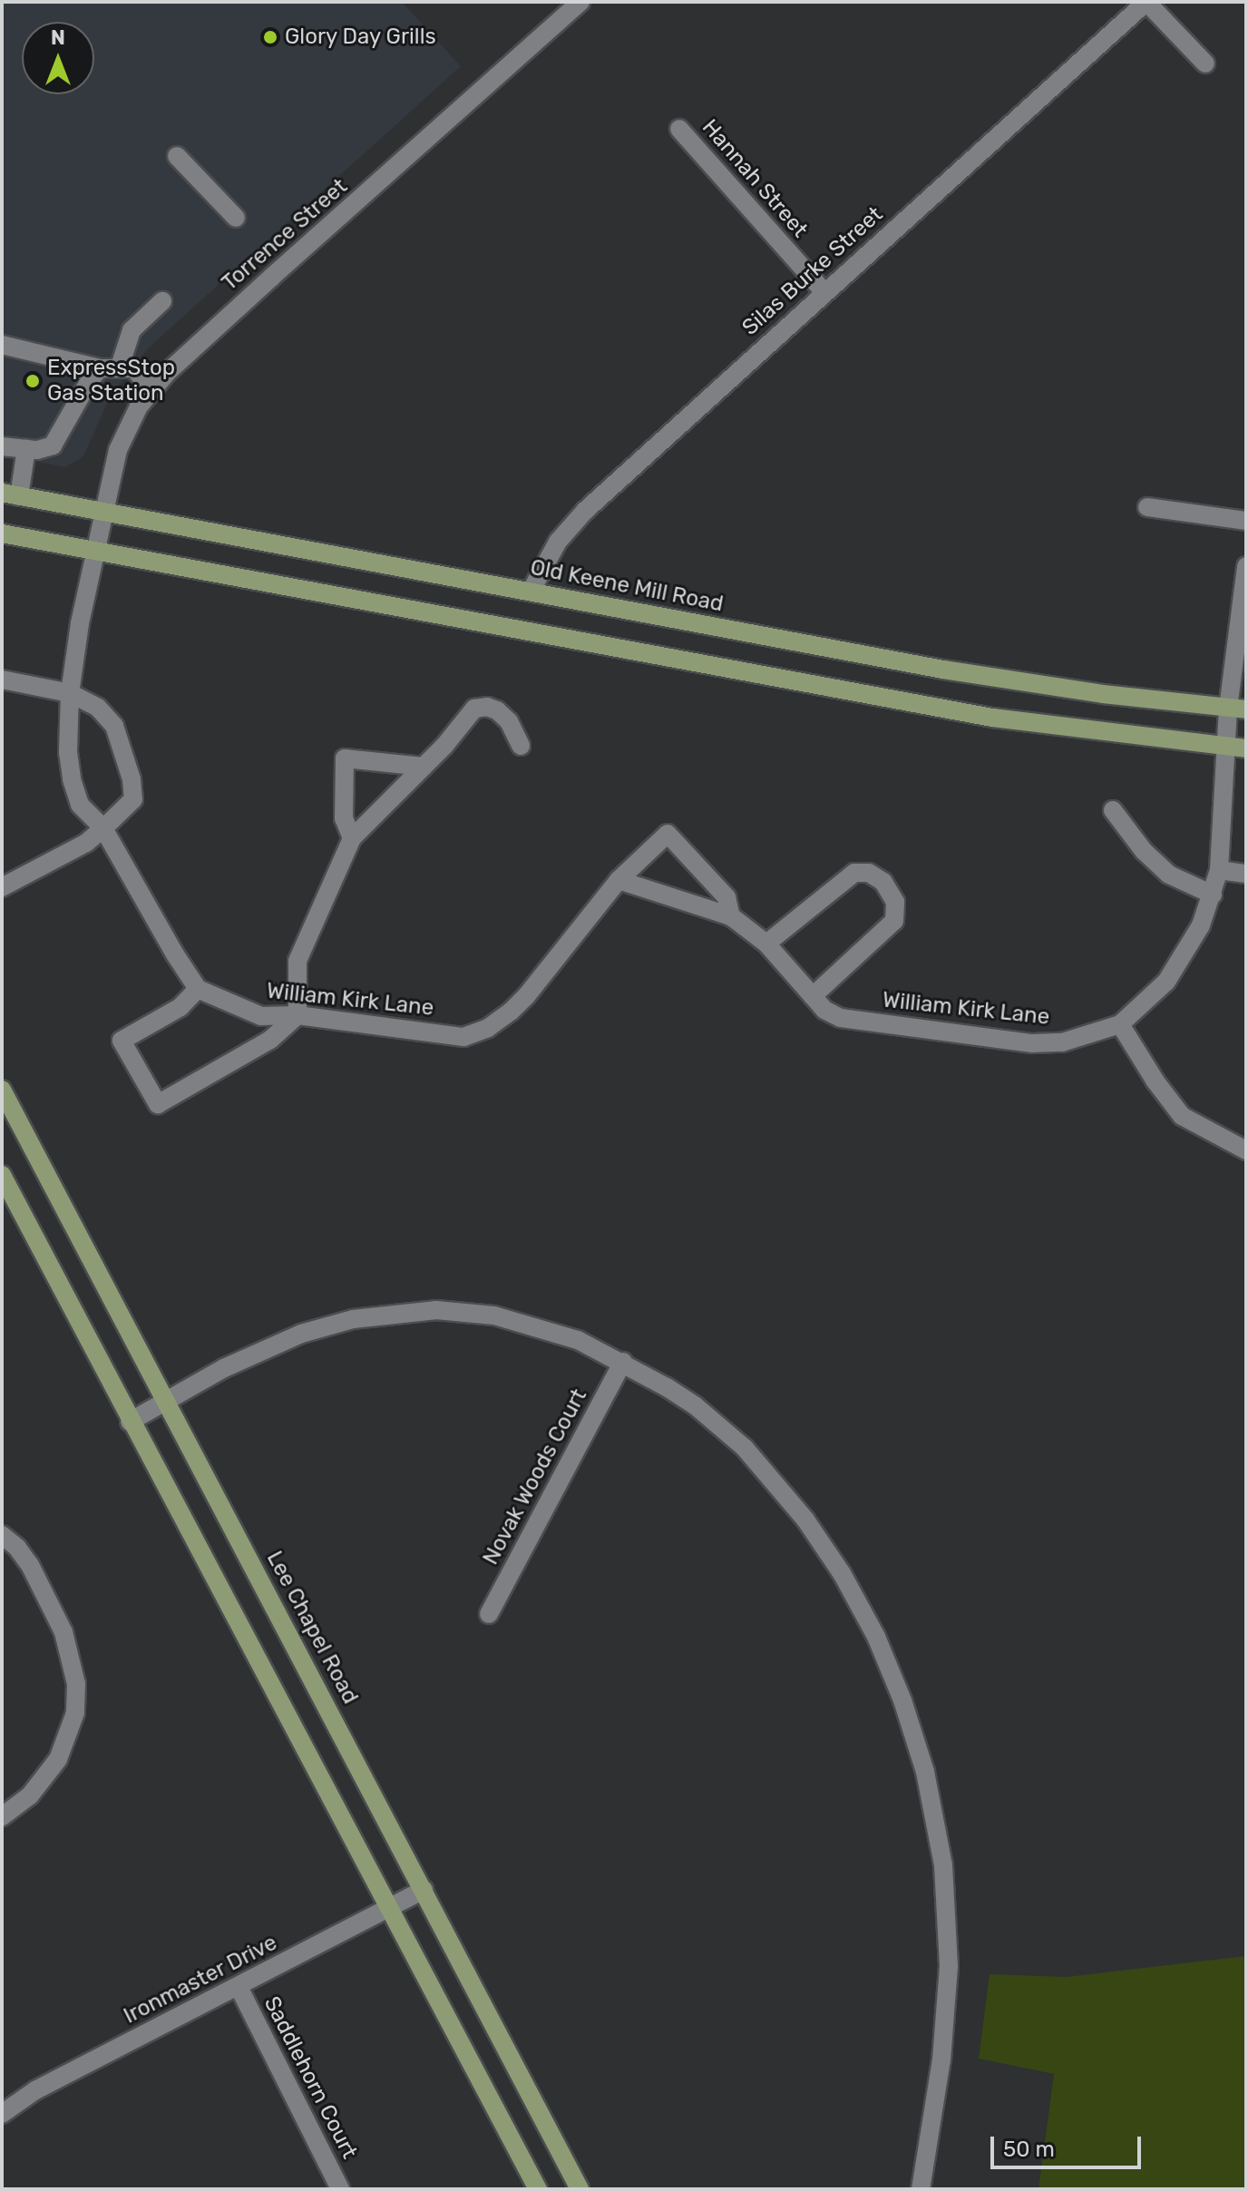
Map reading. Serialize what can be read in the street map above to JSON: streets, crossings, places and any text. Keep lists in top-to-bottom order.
{
  "streets": {
    "main road": ["Old Keene Mill Road", "Lee Chapel Road"],
    "street": [
      "Hannah Street",
      "Torrence Street",
      "Silas Burke Street",
      "William Kirk Lane",
      "Novak Woods Court",
      "Ironmaster Drive",
      "Saddlehorn Court"
    ]
  },
  "crossings": [
    ["Hannah Street", "Silas Burke Street"],
    ["Torrence Street", "Old Keene Mill Road"],
    ["Silas Burke Street", "Old Keene Mill Road"],
    ["Lee Chapel Road", "Ironmaster Drive"],
    ["Ironmaster Drive", "Saddlehorn Court"]
  ],
  "places": ["Glory Day Grills", "ExpressStop Gas Station"],
  "scale_bar": "50 m",
  "north": "top"
}
